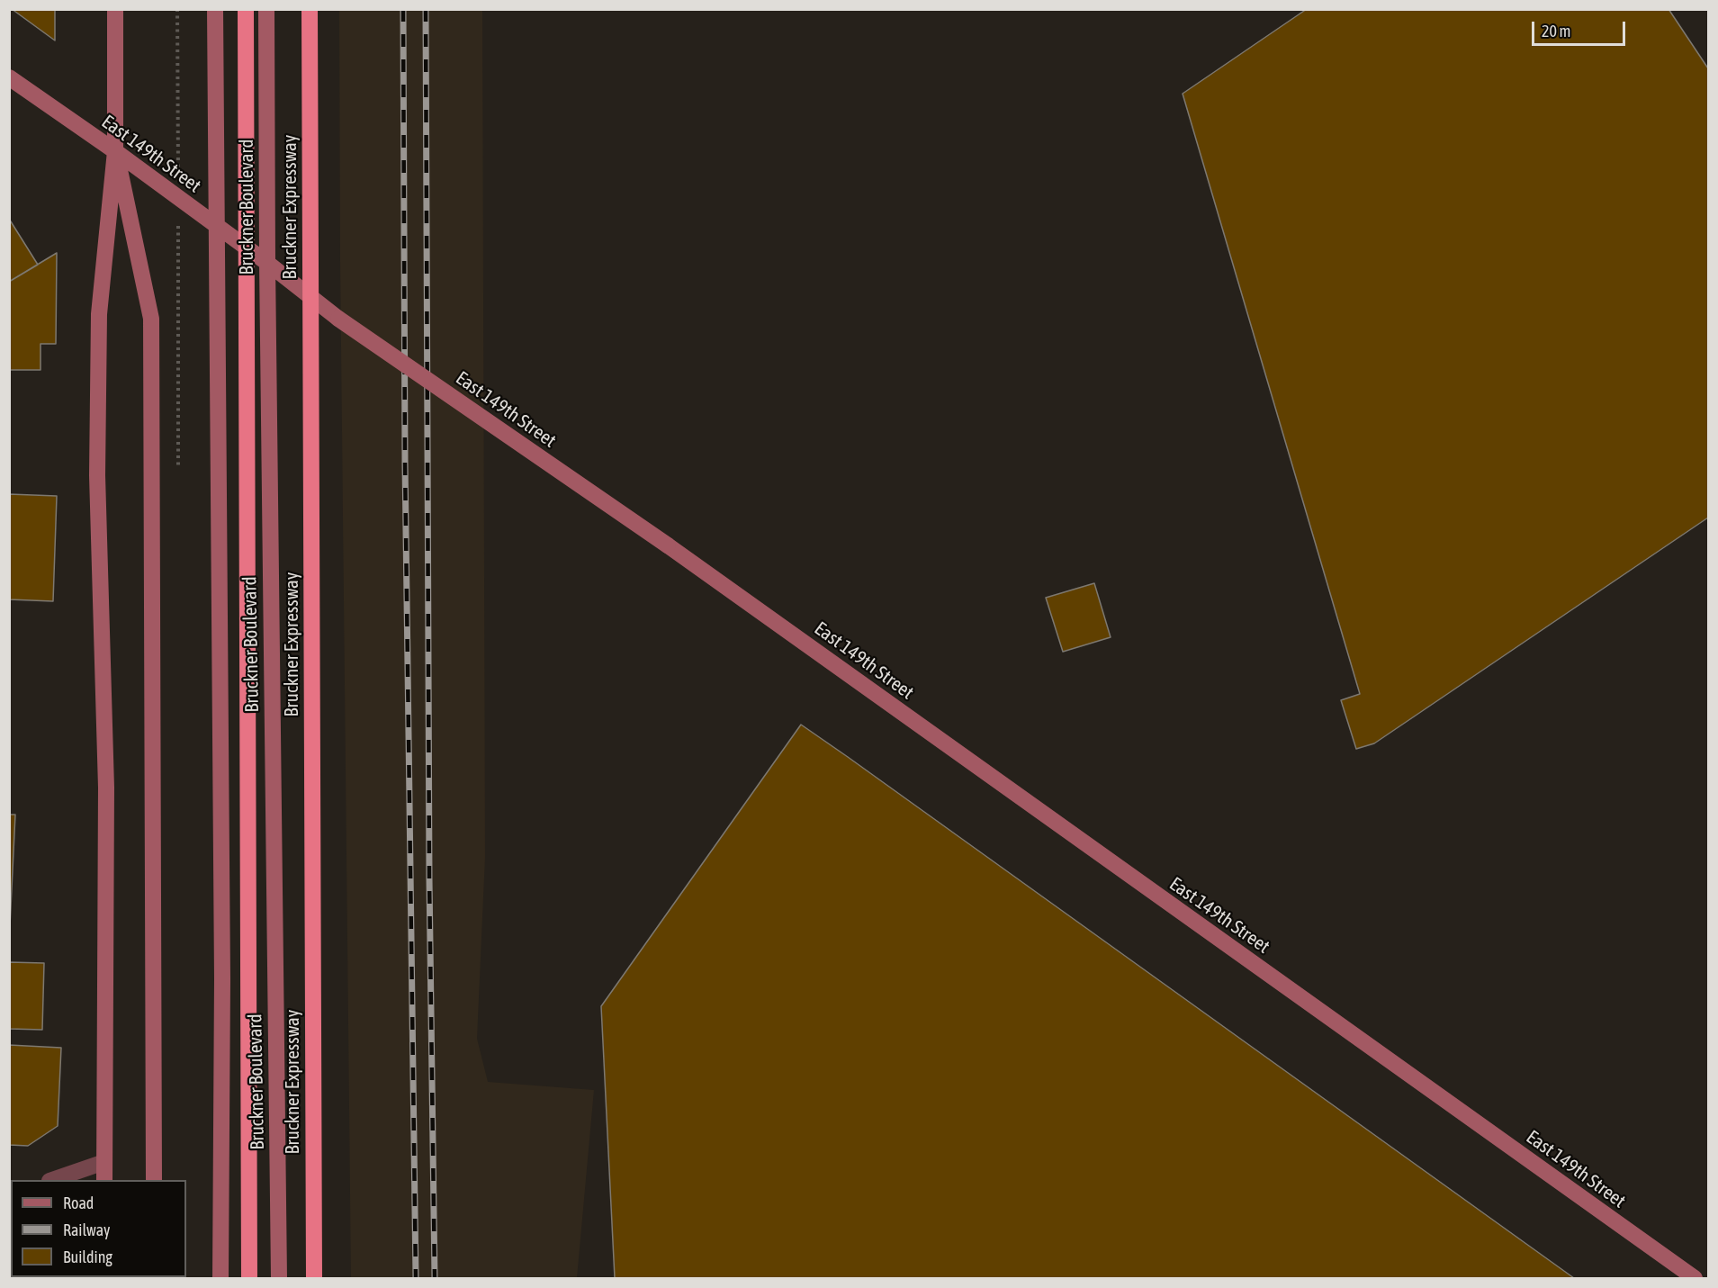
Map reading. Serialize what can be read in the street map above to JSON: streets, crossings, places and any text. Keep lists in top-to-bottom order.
{
  "streets": {
    "highway": ["Bruckner Expressway"],
    "main road": ["East 149th Street", "Bruckner Boulevard"]
  },
  "crossings": [
    ["East 149th Street", "Bruckner Boulevard"]
  ],
  "legend": ["Road", "Railway", "Building"],
  "scale_bar": "20 m"
}
